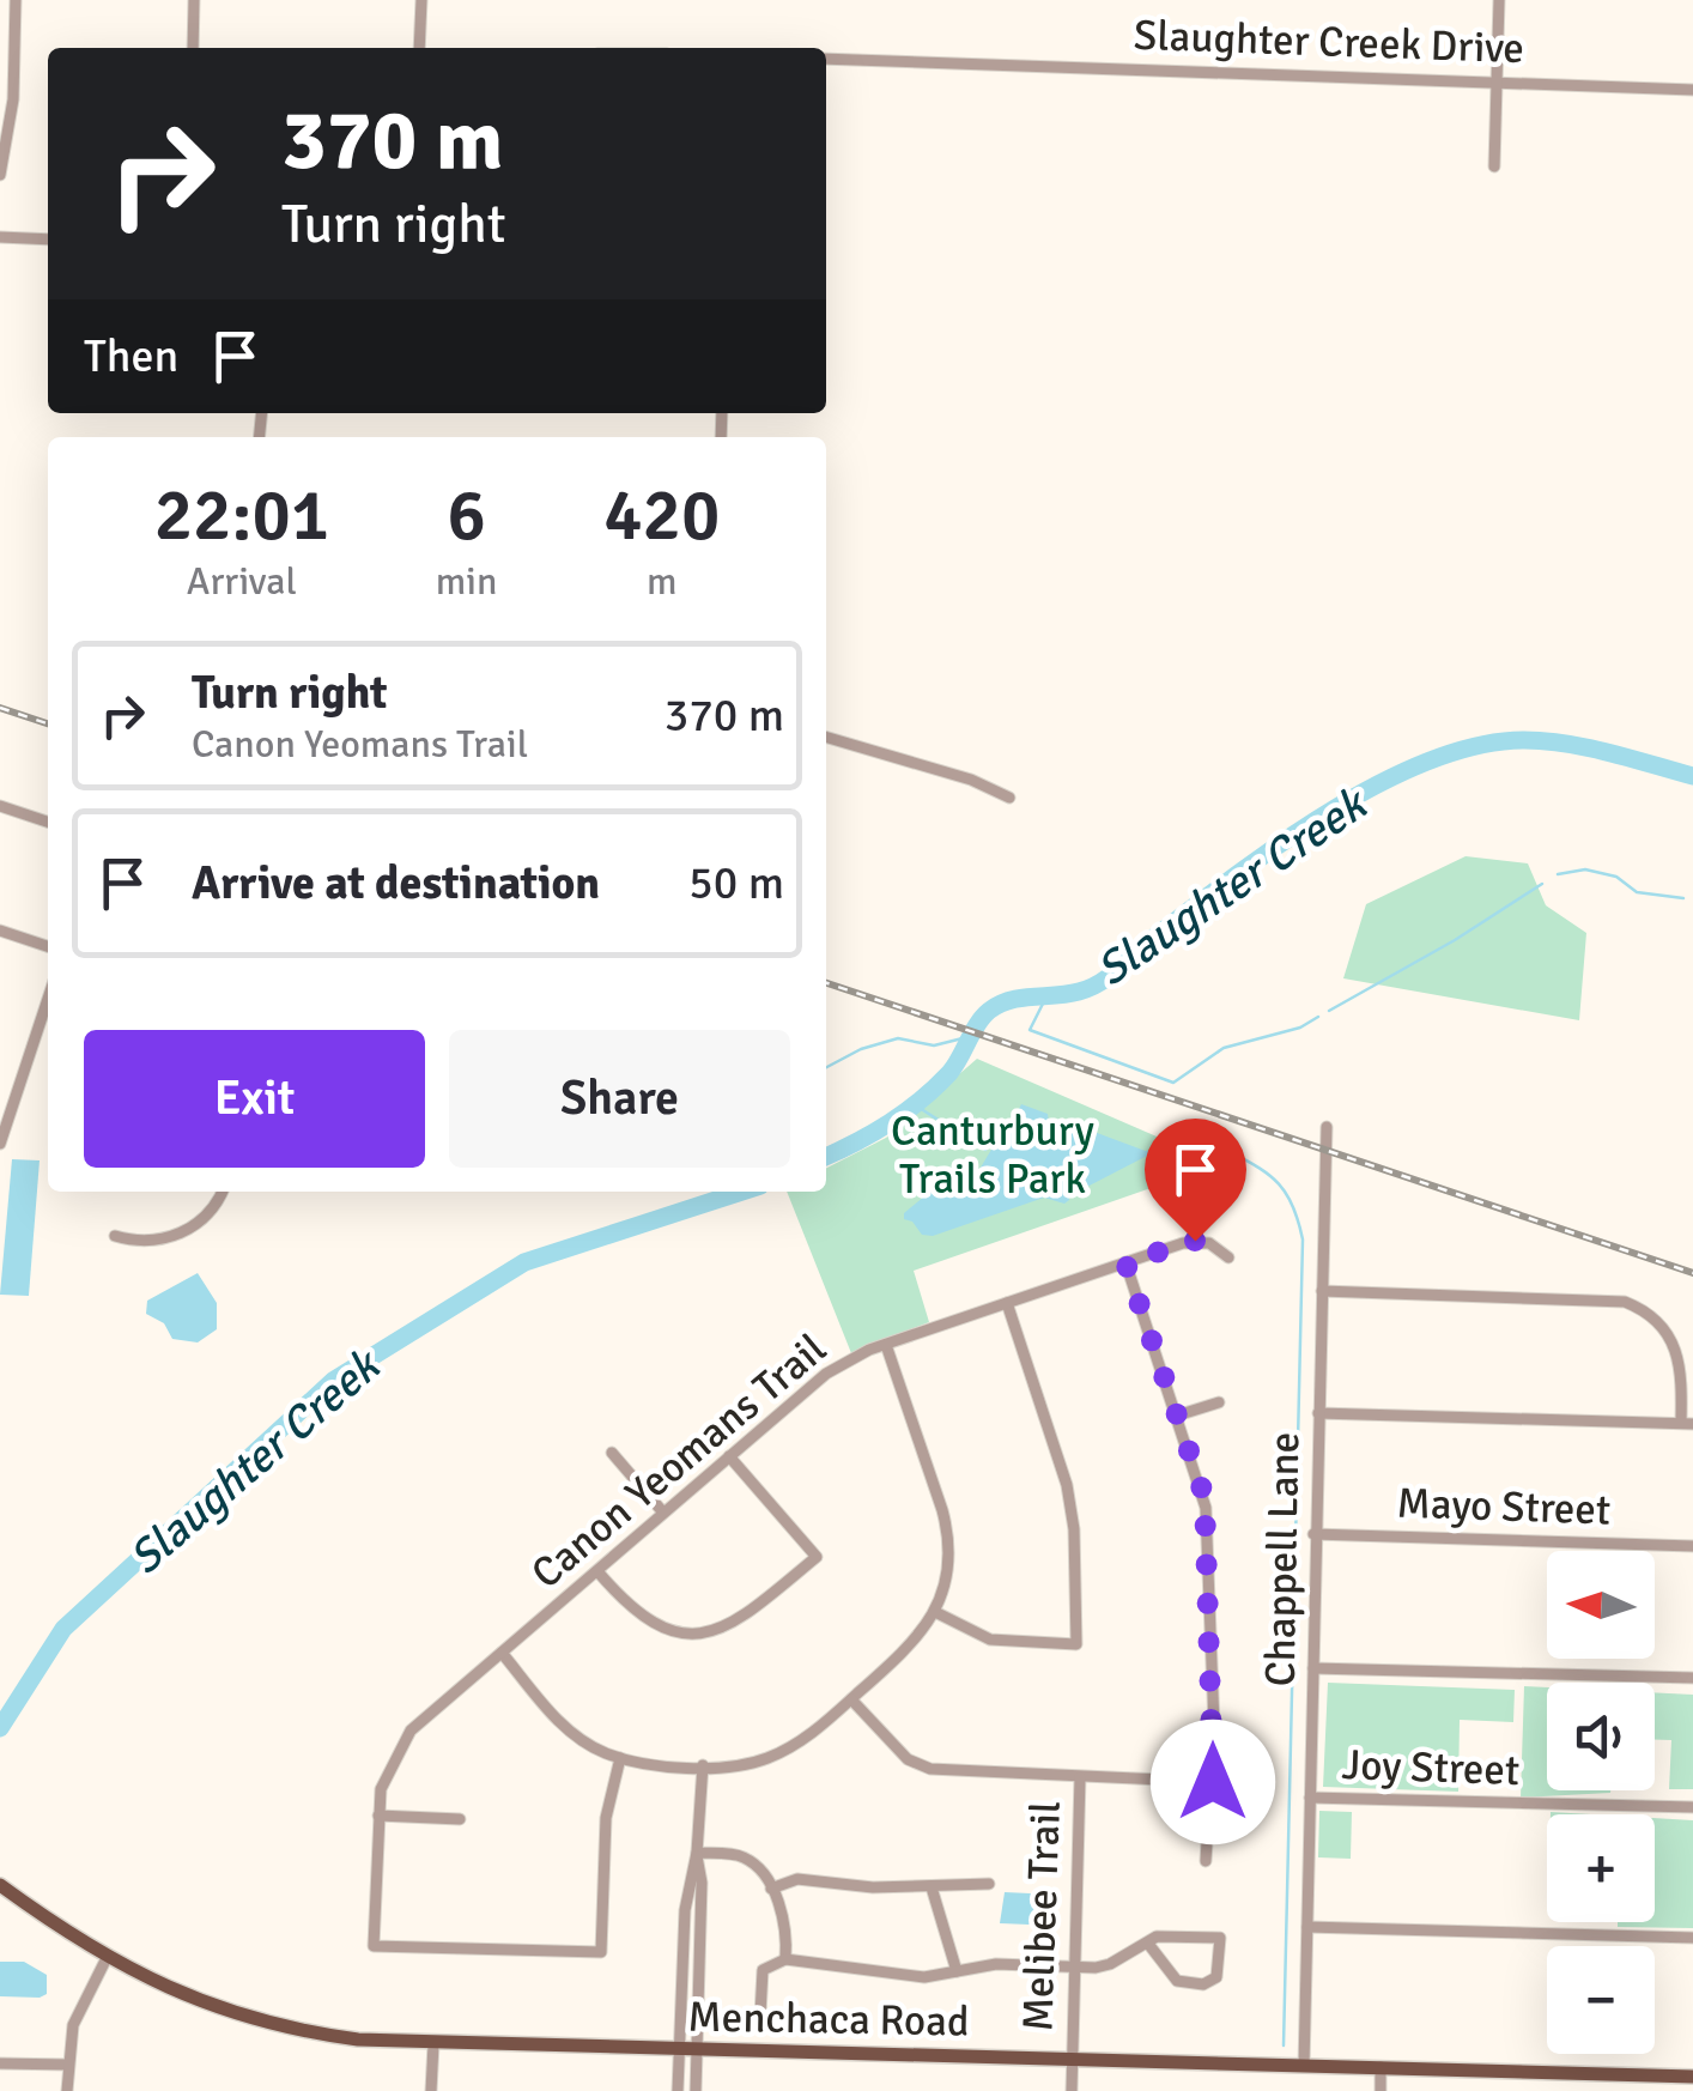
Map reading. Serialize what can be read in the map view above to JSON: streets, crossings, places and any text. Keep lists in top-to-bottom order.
{
  "streets": {
    "main road": ["Menchaca Road"],
    "street": [
      "Slaughter Creek Drive",
      "Canon Yeomans Trail",
      "Mayo Street",
      "Chappell Lane",
      "Joy Street",
      "Melibee Trail"
    ]
  },
  "crossings": [
    ["Mayo Street", "Chappell Lane"],
    ["Chappell Lane", "Joy Street"],
    ["Chappell Lane", "Menchaca Road"],
    ["Melibee Trail", "Menchaca Road"]
  ],
  "water": ["Slaughter Creek"],
  "parks": ["Canturbury Trails Park"],
  "north": "left",
  "page": {
    "turn": ["370 m", "Turn right"],
    "then": "Then",
    "eta": [
      "22:01",
      "Arrival",
      "6",
      "min",
      "420",
      "m"
    ],
    "list": [
      {
        "name": "Turn right",
        "note": "Canon Yeomans Trail",
        "value": "370 m"
      },
      {
        "name": "Arrive at destination",
        "value": "50 m"
      }
    ],
    "buttons": ["Exit", "Share"],
    "map_buttons": ["+", "−"]
  }
}
